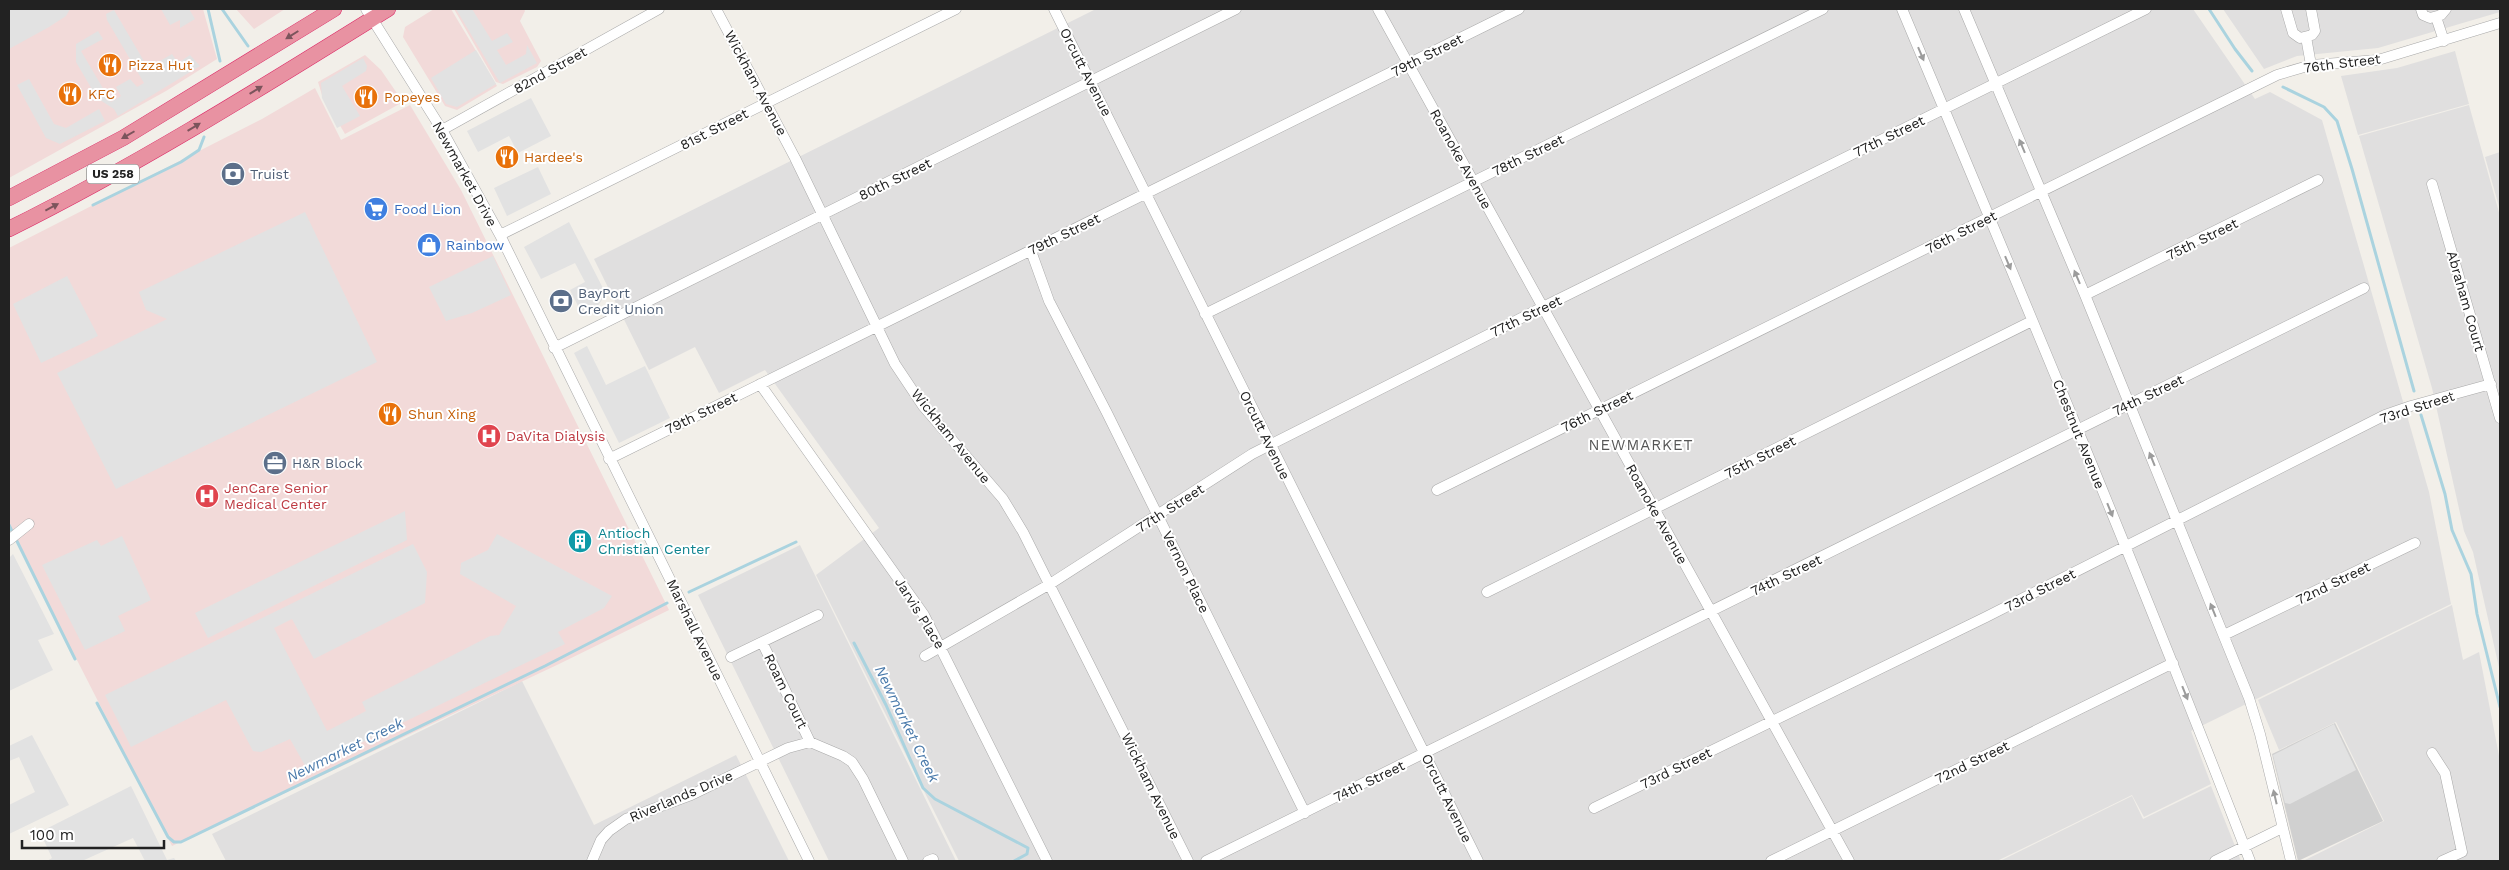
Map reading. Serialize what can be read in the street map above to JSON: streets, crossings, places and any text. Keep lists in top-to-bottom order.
{
  "streets": {
    "highway": ["US 258"],
    "street": [
      "79th Street",
      "76th Street",
      "82nd Street",
      "Orcutt Avenue",
      "Wickham Avenue",
      "81st Street",
      "77th Street",
      "78th Street",
      "Roanoke Avenue",
      "Newmarket Drive",
      "80th Street",
      "75th Street",
      "Abraham Court",
      "74th Street",
      "73rd Street",
      "Chestnut Avenue",
      "Vernon Place",
      "72nd Street",
      "Jarvis Place",
      "Marshall Avenue",
      "Roam Court",
      "Riverlands Drive"
    ]
  },
  "crossings": [
    ["79th Street", "Orcutt Avenue"],
    ["79th Street", "Wickham Avenue"],
    ["79th Street", "Roanoke Avenue"],
    ["79th Street", "Vernon Place"],
    ["79th Street", "Jarvis Place"],
    ["79th Street", "Marshall Avenue"],
    ["76th Street", "Roanoke Avenue"],
    ["76th Street", "Chestnut Avenue"],
    ["82nd Street", "Newmarket Drive"],
    ["Orcutt Avenue", "77th Street"],
    ["Orcutt Avenue", "78th Street"],
    ["Orcutt Avenue", "80th Street"],
    ["Orcutt Avenue", "74th Street"],
    ["Wickham Avenue", "81st Street"],
    ["Wickham Avenue", "77th Street"],
    ["Wickham Avenue", "80th Street"],
    ["81st Street", "Newmarket Drive"],
    ["77th Street", "Roanoke Avenue"],
    ["77th Street", "Chestnut Avenue"],
    ["77th Street", "Vernon Place"],
    ["77th Street", "Jarvis Place"],
    ["78th Street", "Roanoke Avenue"],
    ["Roanoke Avenue", "75th Street"],
    ["Roanoke Avenue", "74th Street"],
    ["Roanoke Avenue", "73rd Street"],
    ["Roanoke Avenue", "72nd Street"],
    ["US 258", "Newmarket Drive"],
    ["Newmarket Drive", "Marshall Avenue"],
    ["80th Street", "Marshall Avenue"],
    ["75th Street", "Chestnut Avenue"],
    ["Abraham Court", "73rd Street"],
    ["74th Street", "Chestnut Avenue"],
    ["74th Street", "Vernon Place"],
    ["73rd Street", "Chestnut Avenue"],
    ["Chestnut Avenue", "72nd Street"],
    ["Marshall Avenue", "Roam Court"],
    ["Marshall Avenue", "Riverlands Drive"],
    ["Roam Court", "Riverlands Drive"]
  ],
  "districts": ["NEWMARKET"],
  "water": ["Newmarket Creek"],
  "places": {
    "restaurant": [
      "Pizza Hut",
      "KFC",
      "Popeyes",
      "Hardee's",
      "Shun Xing"
    ],
    "bank": ["Truist", "BayPort Credit Union"],
    "supermarket": ["Food Lion"],
    "shop": ["Rainbow"],
    "hospital": ["DaVita Dialysis", "JenCare Senior Medical Center"],
    "office": ["H&R Block"],
    "building": ["Antioch Christian Center"]
  },
  "scale_bar": "100 m"
}
